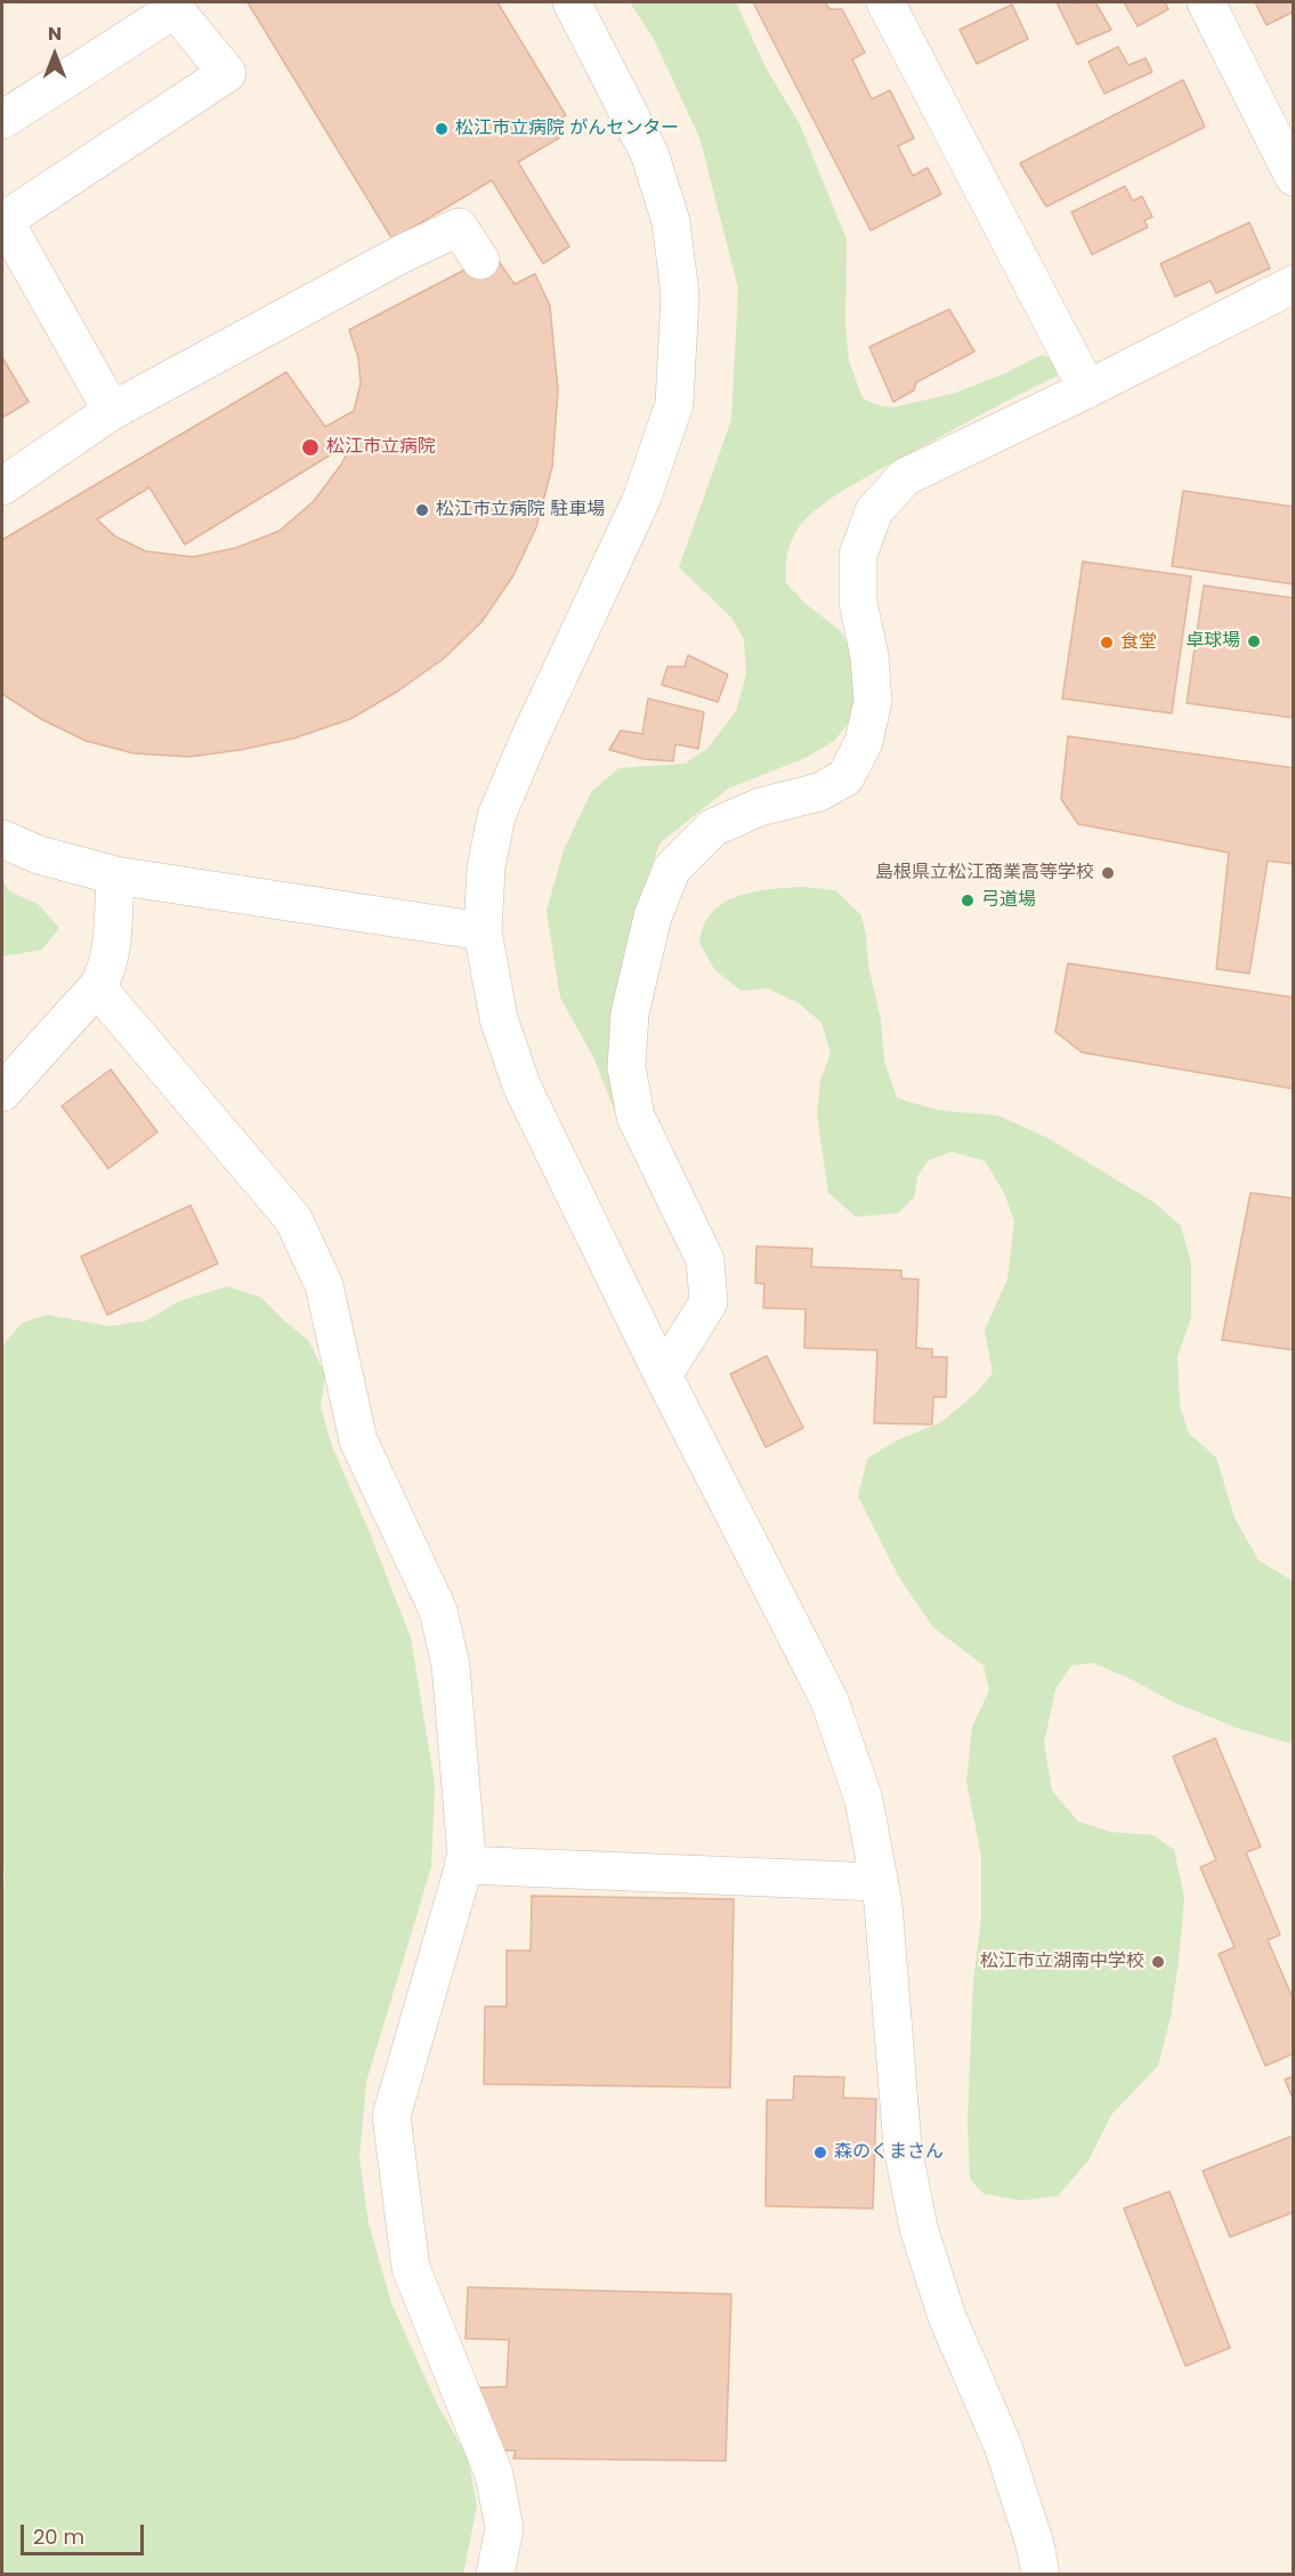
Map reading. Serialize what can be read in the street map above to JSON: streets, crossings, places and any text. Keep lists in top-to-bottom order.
{
  "places": [
    "松江市立病院 がんセンター",
    "松江市立病院",
    "松江市立病院 駐車場",
    "卓球場",
    "食堂",
    "島根県立松江商業高等学校",
    "弓道場",
    "松江市立湖南中学校",
    "森のくまさん"
  ],
  "scale_bar": "20 m",
  "north": "top"
}
